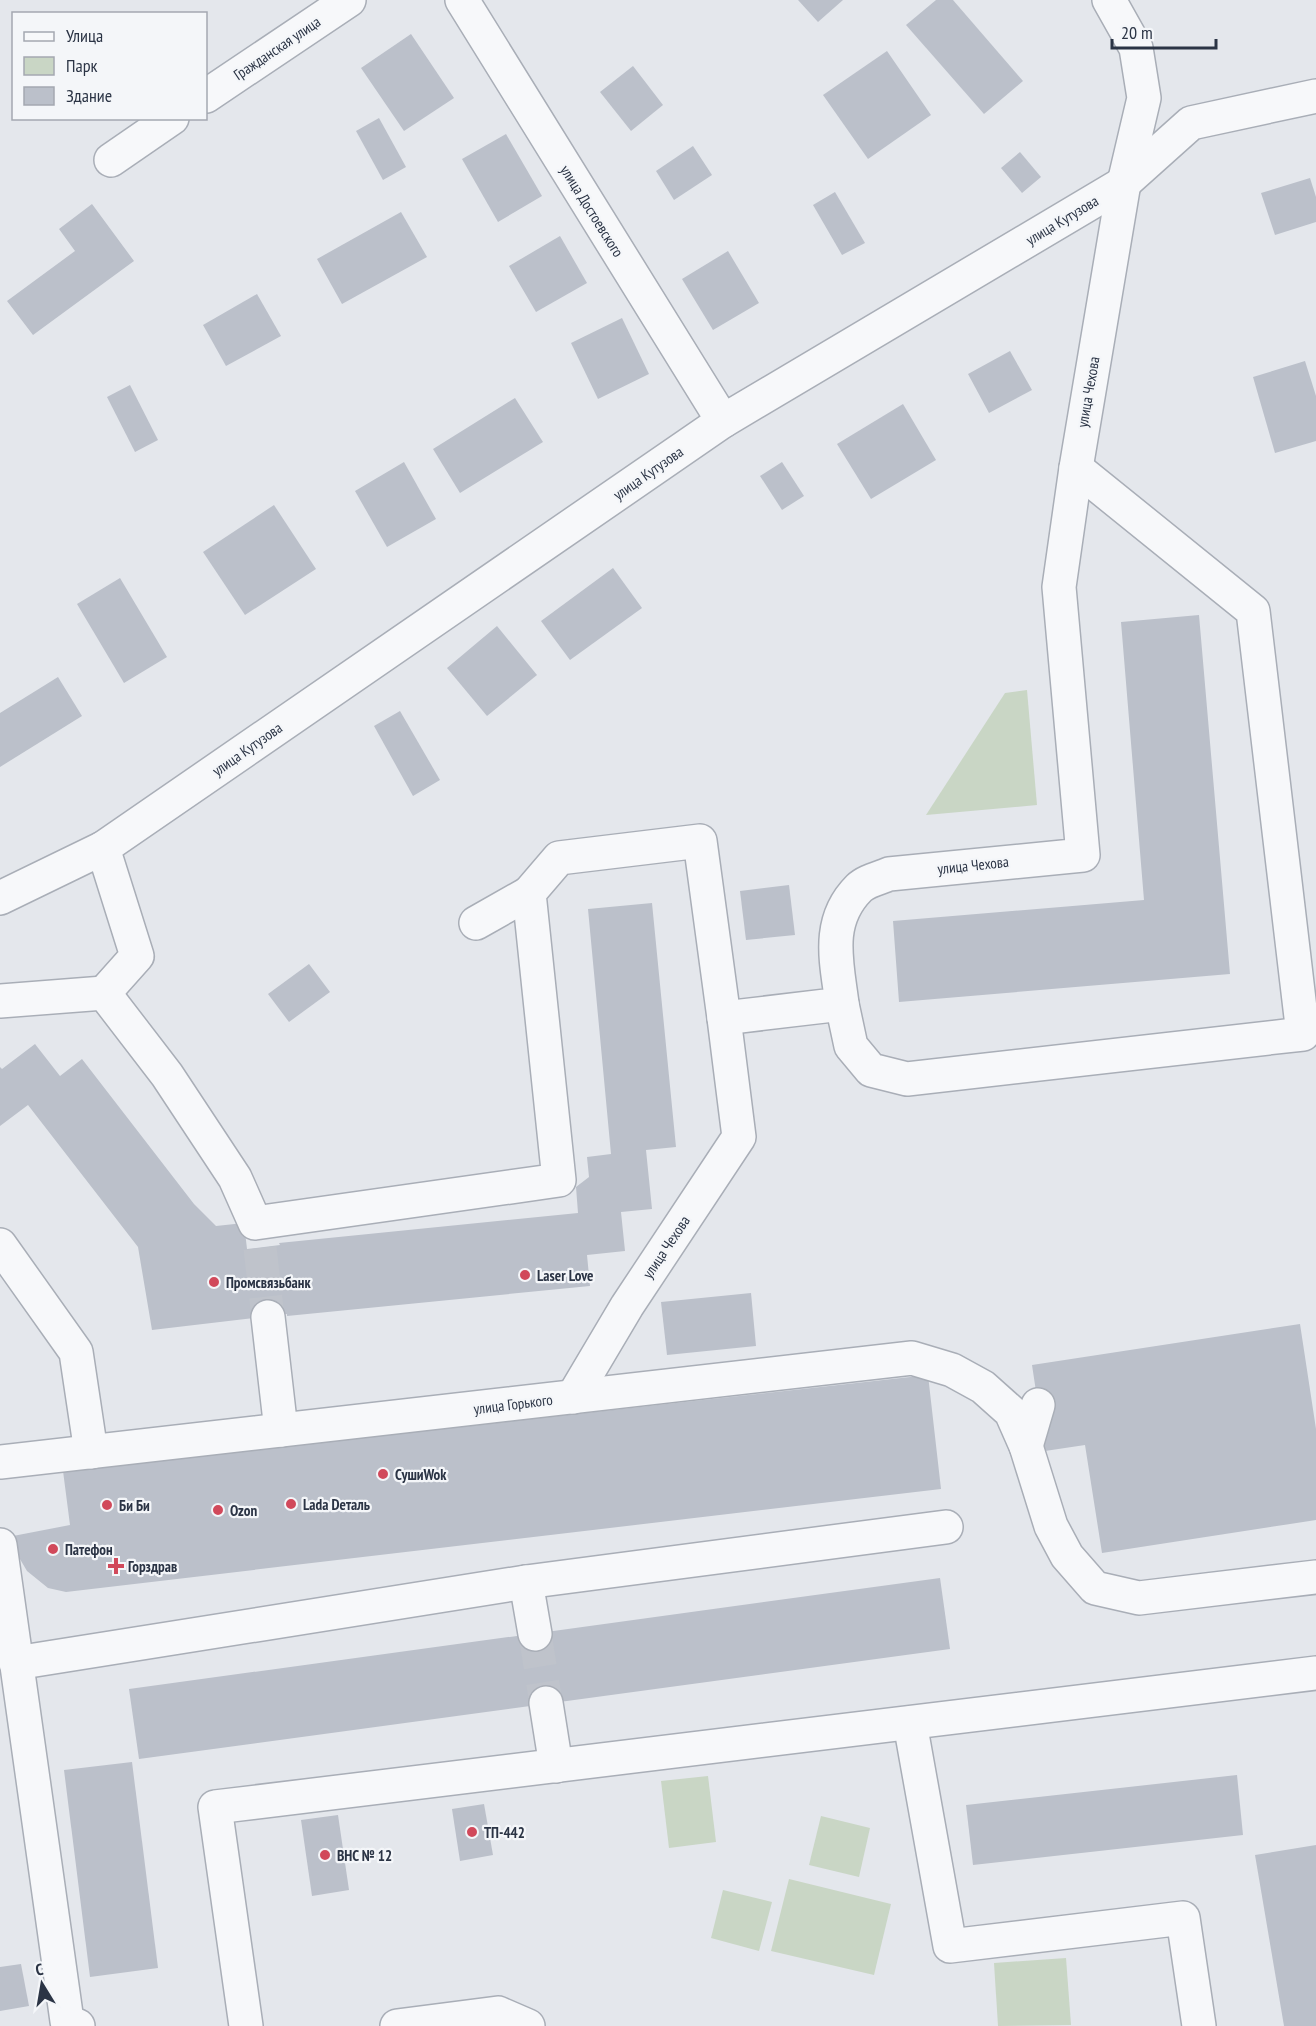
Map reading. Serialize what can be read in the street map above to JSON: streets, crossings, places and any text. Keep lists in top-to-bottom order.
{
  "streets": {
    "street": [
      "Гражданская улица",
      "улица Достоевского",
      "улица Кутузова",
      "улица Чехова",
      "улица Горького"
    ]
  },
  "crossings": [
    ["улица Достоевского", "улица Кутузова"],
    ["улица Кутузова", "улица Чехова"],
    ["улица Чехова", "улица Горького"]
  ],
  "places": {
    "other": [
      "Laser Love",
      "Промсвязьбанк",
      "СушиWok",
      "Lada Dеталь",
      "Би Би",
      "Ozon",
      "Патефон",
      "ТП-442",
      "ВНС № 12"
    ],
    "health": ["Горздрав"]
  },
  "legend": ["Улица", "Парк", "Здание"],
  "scale_bar": "20 m",
  "north": "top"
}
